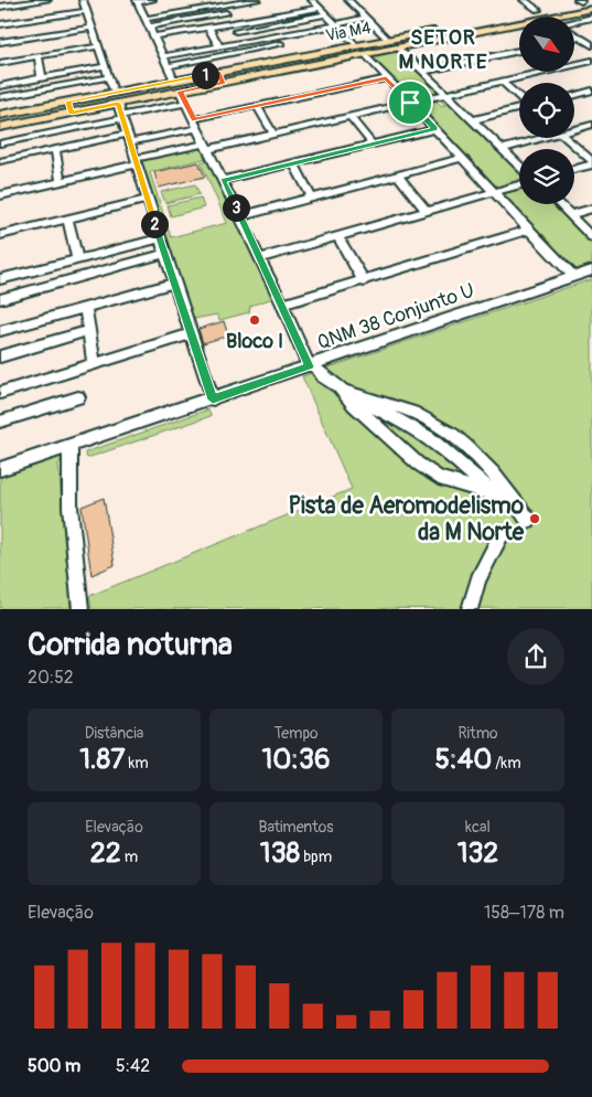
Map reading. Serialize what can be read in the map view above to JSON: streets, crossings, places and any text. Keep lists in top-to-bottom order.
{
  "streets": {
    "main road": ["Via M4"],
    "street": ["QNM 38 Conjunto U"]
  },
  "districts": ["SETOR M NORTE"],
  "places": ["Bloco I", "Pista de Aeromodelismo da M Norte"],
  "north": "bottom right",
  "page": {
    "pins": ["1", "3", "2"],
    "heading": ["Corrida noturna", "20:52"],
    "stats": [
      ["Distância", "1.87 km"],
      ["Tempo", "10:36"],
      ["Ritmo", "5:40 /km"],
      ["Elevação", "22 m"],
      ["Batimentos", "138 bpm"],
      ["kcal", "132"]
    ],
    "chart": ["Elevação", "158–178 m"],
    "list": [
      {
        "name": "500 m",
        "note": "5:42"
      }
    ]
  }
}
